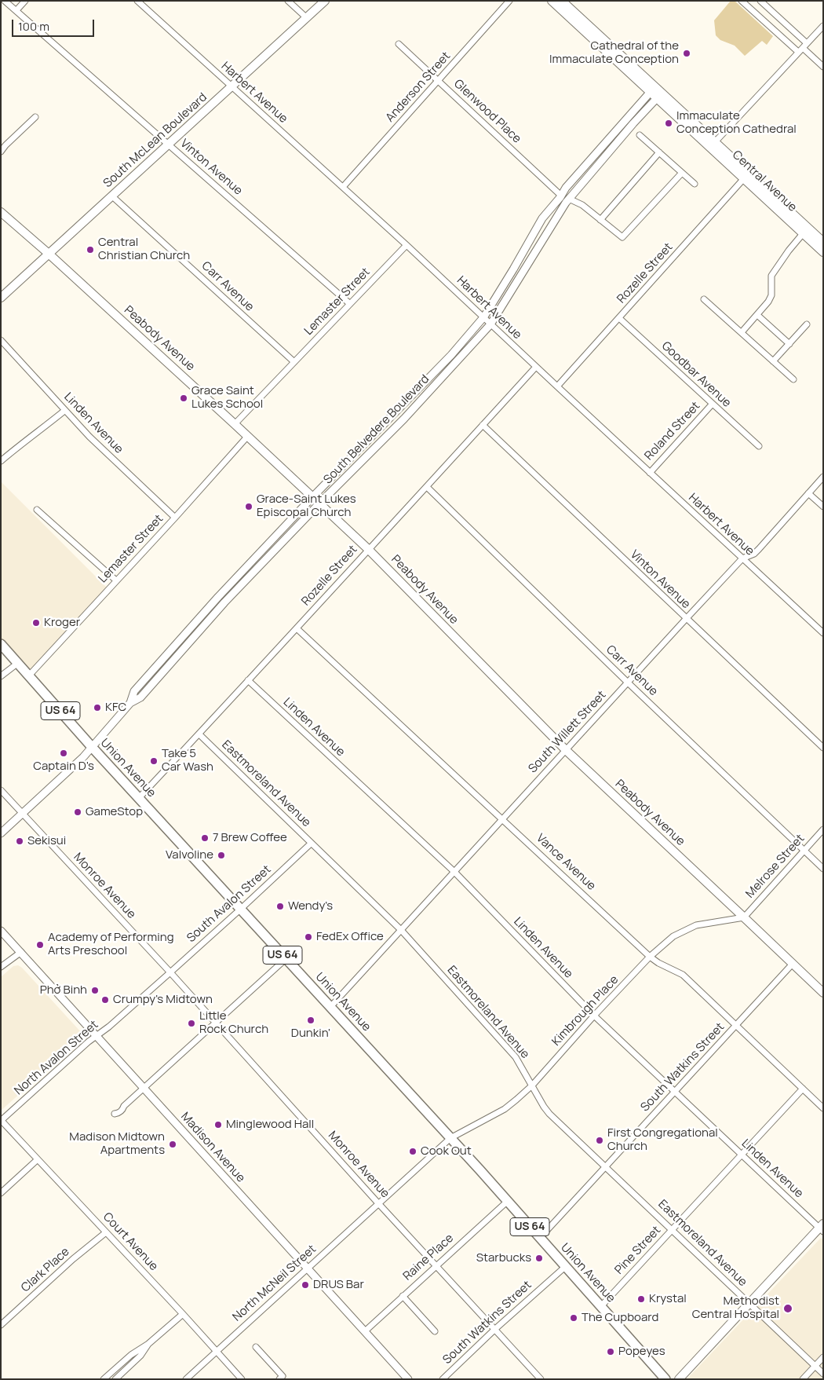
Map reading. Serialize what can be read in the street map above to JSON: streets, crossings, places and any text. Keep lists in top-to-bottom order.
{
  "streets": {
    "main road": [
      "South McLean Boulevard",
      "Central Avenue",
      "Peabody Avenue",
      "US 64",
      "Union Avenue"
    ],
    "street": [
      "Anderson Street",
      "Harbert Avenue",
      "Glenwood Place",
      "Vinton Avenue",
      "Rozelle Street",
      "Carr Avenue",
      "Lemaster Street",
      "Goodbar Avenue",
      "Linden Avenue",
      "South Belvedere Boulevard",
      "Roland Street",
      "South Willett Street",
      "Eastmoreland Avenue",
      "Vance Avenue",
      "Melrose Street",
      "Monroe Avenue",
      "South Avalon Street",
      "Kimbrough Place",
      "North Avalon Street",
      "South Watkins Street",
      "Madison Avenue",
      "Court Avenue",
      "Pine Street",
      "Raine Place",
      "Clark Place",
      "North McNeil Street"
    ]
  },
  "crossings": [
    ["Anderson Street", "Harbert Avenue"],
    ["Anderson Street", "Glenwood Place"],
    ["Harbert Avenue", "South McLean Boulevard"],
    ["Harbert Avenue", "Rozelle Street"],
    ["Harbert Avenue", "Lemaster Street"],
    ["Harbert Avenue", "South Belvedere Boulevard"],
    ["Harbert Avenue", "Roland Street"],
    ["Harbert Avenue", "South Willett Street"],
    ["Glenwood Place", "South Belvedere Boulevard"],
    ["South McLean Boulevard", "Vinton Avenue"],
    ["South McLean Boulevard", "Carr Avenue"],
    ["South McLean Boulevard", "Peabody Avenue"],
    ["Vinton Avenue", "Rozelle Street"],
    ["Vinton Avenue", "Lemaster Street"],
    ["Vinton Avenue", "South Willett Street"],
    ["Central Avenue", "Rozelle Street"],
    ["Central Avenue", "South Belvedere Boulevard"],
    ["Rozelle Street", "Carr Avenue"],
    ["Rozelle Street", "Peabody Avenue"],
    ["Rozelle Street", "Goodbar Avenue"],
    ["Rozelle Street", "Linden Avenue"],
    ["Rozelle Street", "Union Avenue"],
    ["Rozelle Street", "Eastmoreland Avenue"],
    ["Rozelle Street", "Vance Avenue"],
    ["Carr Avenue", "Lemaster Street"],
    ["Carr Avenue", "South Willett Street"],
    ["Carr Avenue", "Melrose Street"],
    ["Lemaster Street", "Peabody Avenue"],
    ["Lemaster Street", "Linden Avenue"],
    ["Lemaster Street", "Union Avenue"],
    ["Peabody Avenue", "South Belvedere Boulevard"],
    ["Peabody Avenue", "South Willett Street"],
    ["Peabody Avenue", "Melrose Street"],
    ["Peabody Avenue", "Kimbrough Place"],
    ["Peabody Avenue", "South Watkins Street"],
    ["Goodbar Avenue", "Roland Street"],
    ["Linden Avenue", "South Willett Street"],
    ["Linden Avenue", "Kimbrough Place"],
    ["Linden Avenue", "South Watkins Street"],
    ["Linden Avenue", "Pine Street"],
    ["South Belvedere Boulevard", "Union Avenue"],
    ["South Belvedere Boulevard", "Monroe Avenue"],
    ["South Willett Street", "Union Avenue"],
    ["South Willett Street", "Eastmoreland Avenue"],
    ["South Willett Street", "Vance Avenue"],
    ["Union Avenue", "South Avalon Street"],
    ["Union Avenue", "Kimbrough Place"],
    ["Union Avenue", "South Watkins Street"],
    ["Union Avenue", "Pine Street"],
    ["Union Avenue", "Raine Place"],
    ["Union Avenue", "North McNeil Street"],
    ["Eastmoreland Avenue", "South Avalon Street"],
    ["Eastmoreland Avenue", "Kimbrough Place"],
    ["Eastmoreland Avenue", "South Watkins Street"],
    ["Eastmoreland Avenue", "Pine Street"],
    ["Vance Avenue", "Kimbrough Place"],
    ["Vance Avenue", "South Watkins Street"],
    ["Vance Avenue", "Pine Street"],
    ["Melrose Street", "Kimbrough Place"],
    ["Monroe Avenue", "South Avalon Street"],
    ["Monroe Avenue", "South Watkins Street"],
    ["Monroe Avenue", "Raine Place"],
    ["Monroe Avenue", "North McNeil Street"],
    ["South Avalon Street", "North Avalon Street"],
    ["Kimbrough Place", "North McNeil Street"],
    ["North Avalon Street", "Madison Avenue"],
    ["North Avalon Street", "Court Avenue"],
    ["Madison Avenue", "Raine Place"],
    ["Madison Avenue", "North McNeil Street"],
    ["Court Avenue", "Clark Place"],
    ["Court Avenue", "North McNeil Street"]
  ],
  "places": [
    "Cathedral of the Immaculate Conception",
    "Immaculate Conception Cathedral",
    "Central Christian Church",
    "Grace Saint Lukes School",
    "Grace-Saint Lukes Episcopal Church",
    "Kroger",
    "KFC",
    "Captain D's",
    "Take 5 Car Wash",
    "GameStop",
    "7 Brew Coffee",
    "Sekisui",
    "Valvoline",
    "Wendy's",
    "FedEx Office",
    "Academy of Performing Arts Preschool",
    "Phở Binh",
    "Crumpy's Midtown",
    "Dunkin'",
    "Little Rock Church",
    "Minglewood Hall",
    "First Congregational Church",
    "Madison Midtown Apartments",
    "Cook Out",
    "Starbucks",
    "DRUS Bar",
    "Krystal",
    "Methodist Central Hospital",
    "The Cupboard",
    "Popeyes"
  ],
  "scale_bar": "100 m"
}
